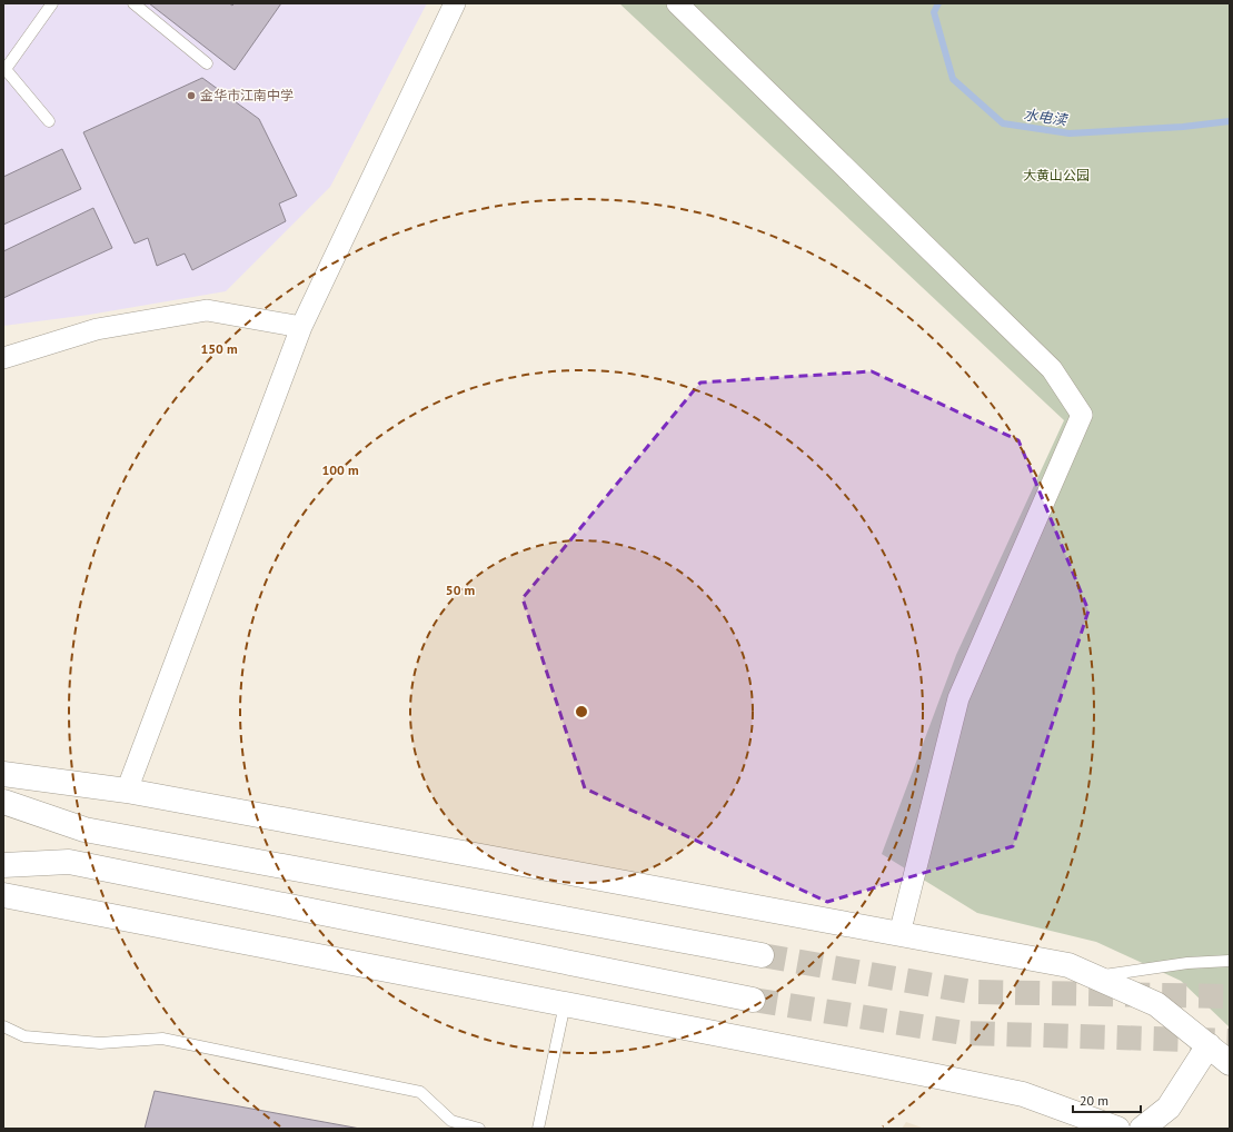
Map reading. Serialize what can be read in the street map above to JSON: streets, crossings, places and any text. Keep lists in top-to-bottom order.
{
  "water": ["水电渎"],
  "parks": ["大黄山公园"],
  "places": ["金华市江南中学"],
  "scale_bar": "20 m",
  "rings": ["150 m", "100 m", "50 m"]
}
